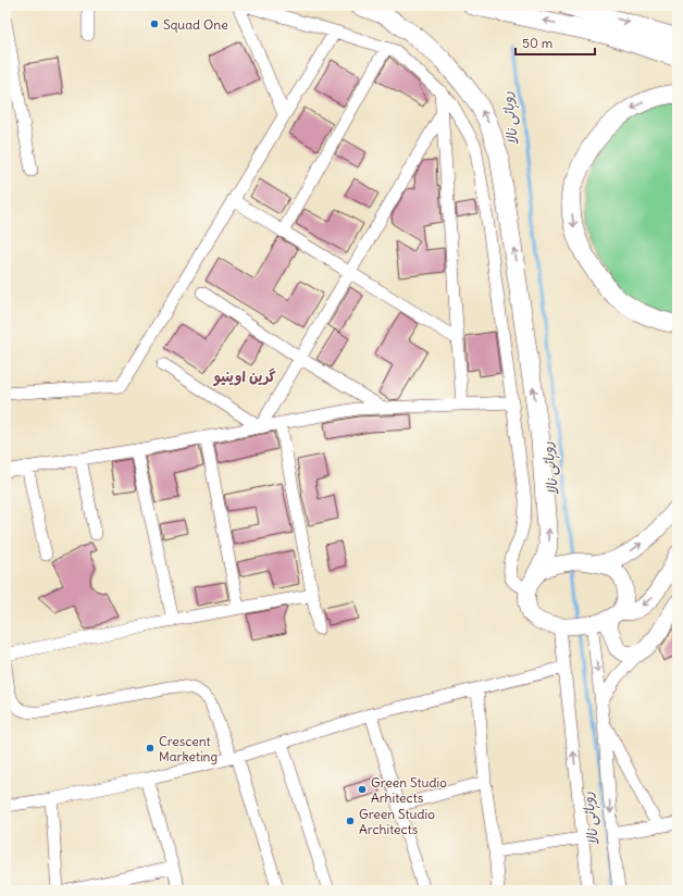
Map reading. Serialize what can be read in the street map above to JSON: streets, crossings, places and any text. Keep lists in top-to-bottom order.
{
  "districts": ["گرین اوینیو"],
  "water": ["روہائی نالا"],
  "places": [
    "Squad One",
    "Crescent Marketing",
    "Green Studio Arhitects",
    "Green Studio Architects"
  ],
  "scale_bar": "50 m"
}
